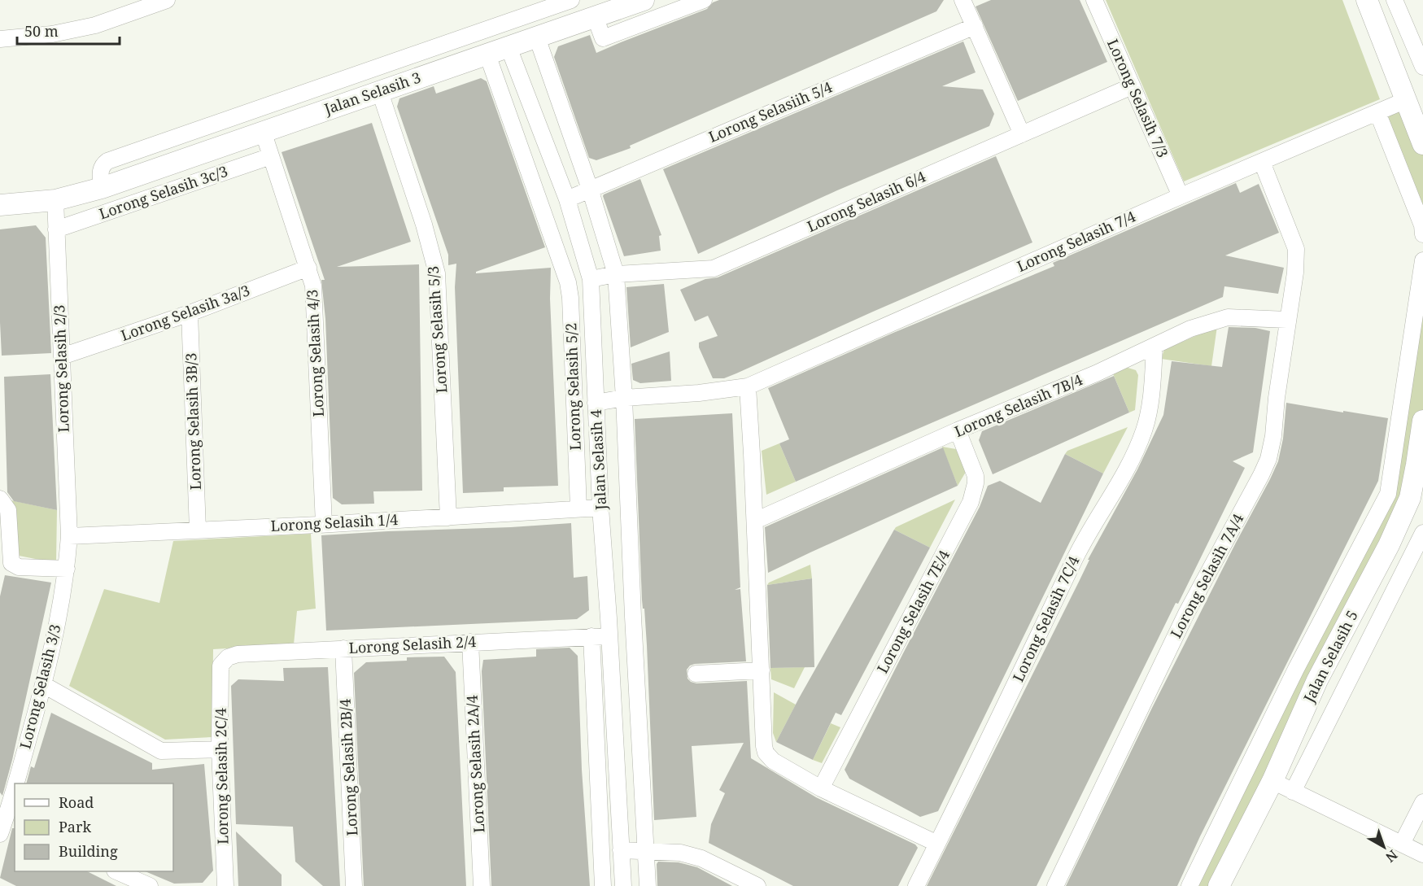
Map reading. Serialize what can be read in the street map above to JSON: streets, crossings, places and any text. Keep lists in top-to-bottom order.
{
  "streets": {
    "street": [
      "Jalan Selasih 3",
      "Lorong Selasih 7/3",
      "Lorong Selasiih 5/4",
      "Lorong Selasih 3c/3",
      "Lorong Selasih 6/4",
      "Lorong Selasih 7/4",
      "Lorong Selasih 3a/3",
      "Lorong Selasih 5/3",
      "Lorong Selasih 4/3",
      "Lorong Selasih 2/3",
      "Lorong Selasih 5/2",
      "Lorong Selasih 7B/4",
      "Lorong Selasih 3B/3",
      "Jalan Selasih 4",
      "Lorong Selasih 1/4",
      "Lorong Selasih 7A/4",
      "Lorong Selasih 7E/4",
      "Lorong Selasih 7C/4",
      "Lorong Selasih 2/4",
      "Jalan Selasih 5",
      "Lorong Selasih 3/3",
      "Lorong Selasih 2A/4",
      "Lorong Selasih 2B/4",
      "Lorong Selasih 2C/4"
    ]
  },
  "crossings": [
    ["Jalan Selasih 3", "Lorong Selasih 5/3"],
    ["Jalan Selasih 3", "Lorong Selasih 4/3"],
    ["Jalan Selasih 3", "Lorong Selasih 2/3"],
    ["Jalan Selasih 3", "Lorong Selasih 5/2"],
    ["Jalan Selasih 3", "Jalan Selasih 4"],
    ["Lorong Selasih 7/3", "Lorong Selasih 6/4"],
    ["Lorong Selasih 7/3", "Lorong Selasih 7/4"],
    ["Lorong Selasiih 5/4", "Jalan Selasih 4"],
    ["Lorong Selasih 3c/3", "Lorong Selasih 4/3"],
    ["Lorong Selasih 3c/3", "Lorong Selasih 2/3"],
    ["Lorong Selasih 6/4", "Jalan Selasih 4"],
    ["Lorong Selasih 7/4", "Jalan Selasih 4"],
    ["Lorong Selasih 7/4", "Lorong Selasih 7A/4"],
    ["Lorong Selasih 3a/3", "Lorong Selasih 4/3"],
    ["Lorong Selasih 3a/3", "Lorong Selasih 2/3"],
    ["Lorong Selasih 3a/3", "Lorong Selasih 3B/3"],
    ["Lorong Selasih 5/3", "Lorong Selasih 1/4"],
    ["Lorong Selasih 4/3", "Lorong Selasih 1/4"],
    ["Lorong Selasih 2/3", "Lorong Selasih 1/4"],
    ["Lorong Selasih 2/3", "Lorong Selasih 3/3"],
    ["Lorong Selasih 5/2", "Lorong Selasih 1/4"],
    ["Lorong Selasih 7B/4", "Lorong Selasih 7A/4"],
    ["Lorong Selasih 7B/4", "Lorong Selasih 7E/4"],
    ["Lorong Selasih 7B/4", "Lorong Selasih 7C/4"],
    ["Lorong Selasih 3B/3", "Lorong Selasih 1/4"],
    ["Jalan Selasih 4", "Lorong Selasih 1/4"],
    ["Jalan Selasih 4", "Lorong Selasih 2/4"],
    ["Lorong Selasih 1/4", "Lorong Selasih 3/3"],
    ["Lorong Selasih 2/4", "Lorong Selasih 2A/4"],
    ["Lorong Selasih 2/4", "Lorong Selasih 2B/4"],
    ["Lorong Selasih 2/4", "Lorong Selasih 2C/4"]
  ],
  "legend": ["Road", "Park", "Building"],
  "scale_bar": "50 m",
  "north": "bottom right"
}
